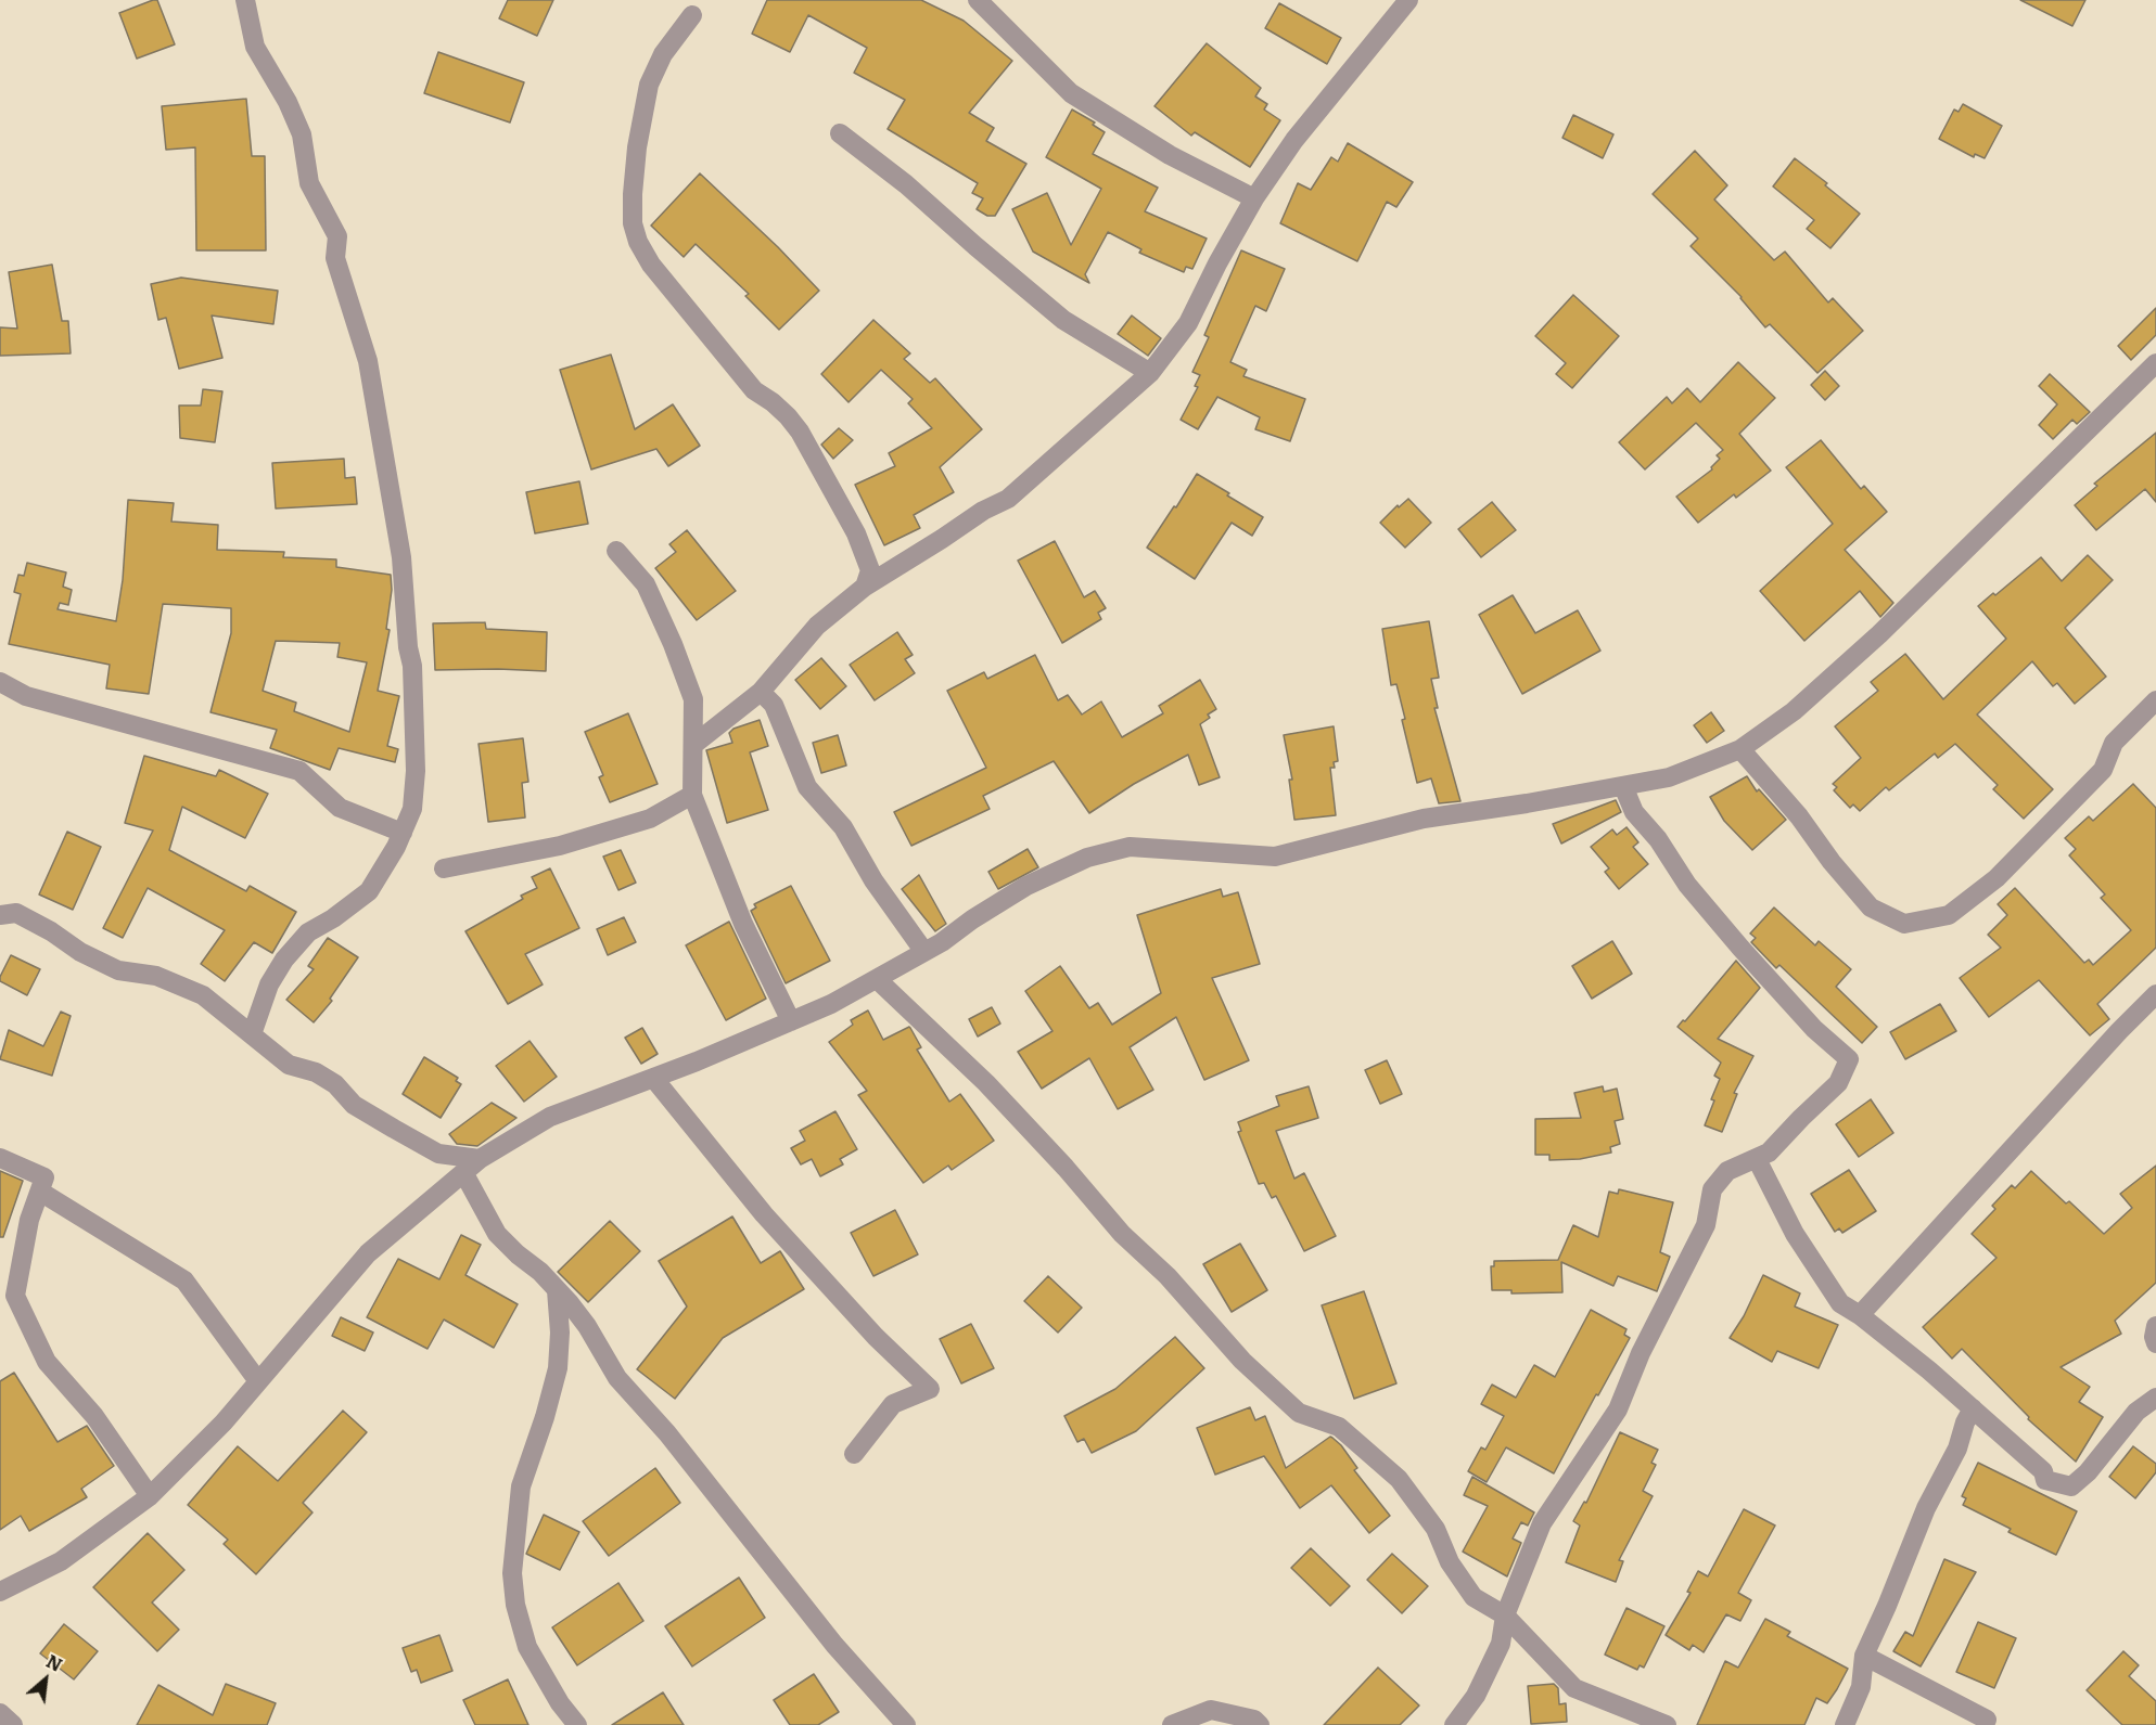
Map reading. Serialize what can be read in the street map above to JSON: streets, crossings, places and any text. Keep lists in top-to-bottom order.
{
  "north": "top right"
}
